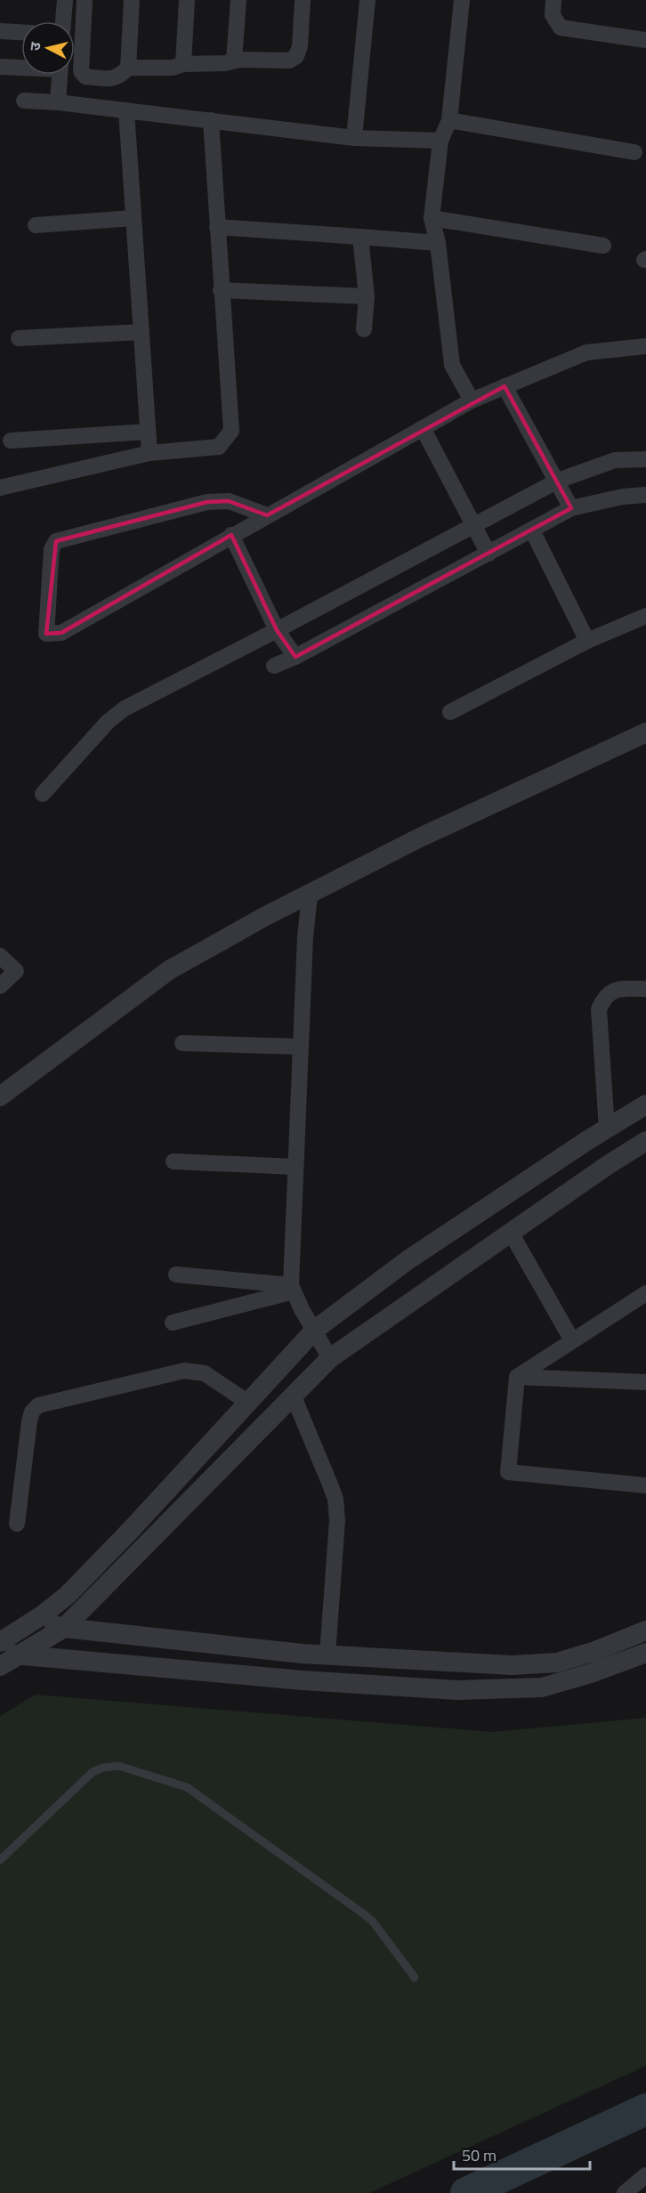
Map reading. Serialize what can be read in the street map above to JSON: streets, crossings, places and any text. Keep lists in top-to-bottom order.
{
  "scale_bar": "50 m",
  "north": "left"
}
